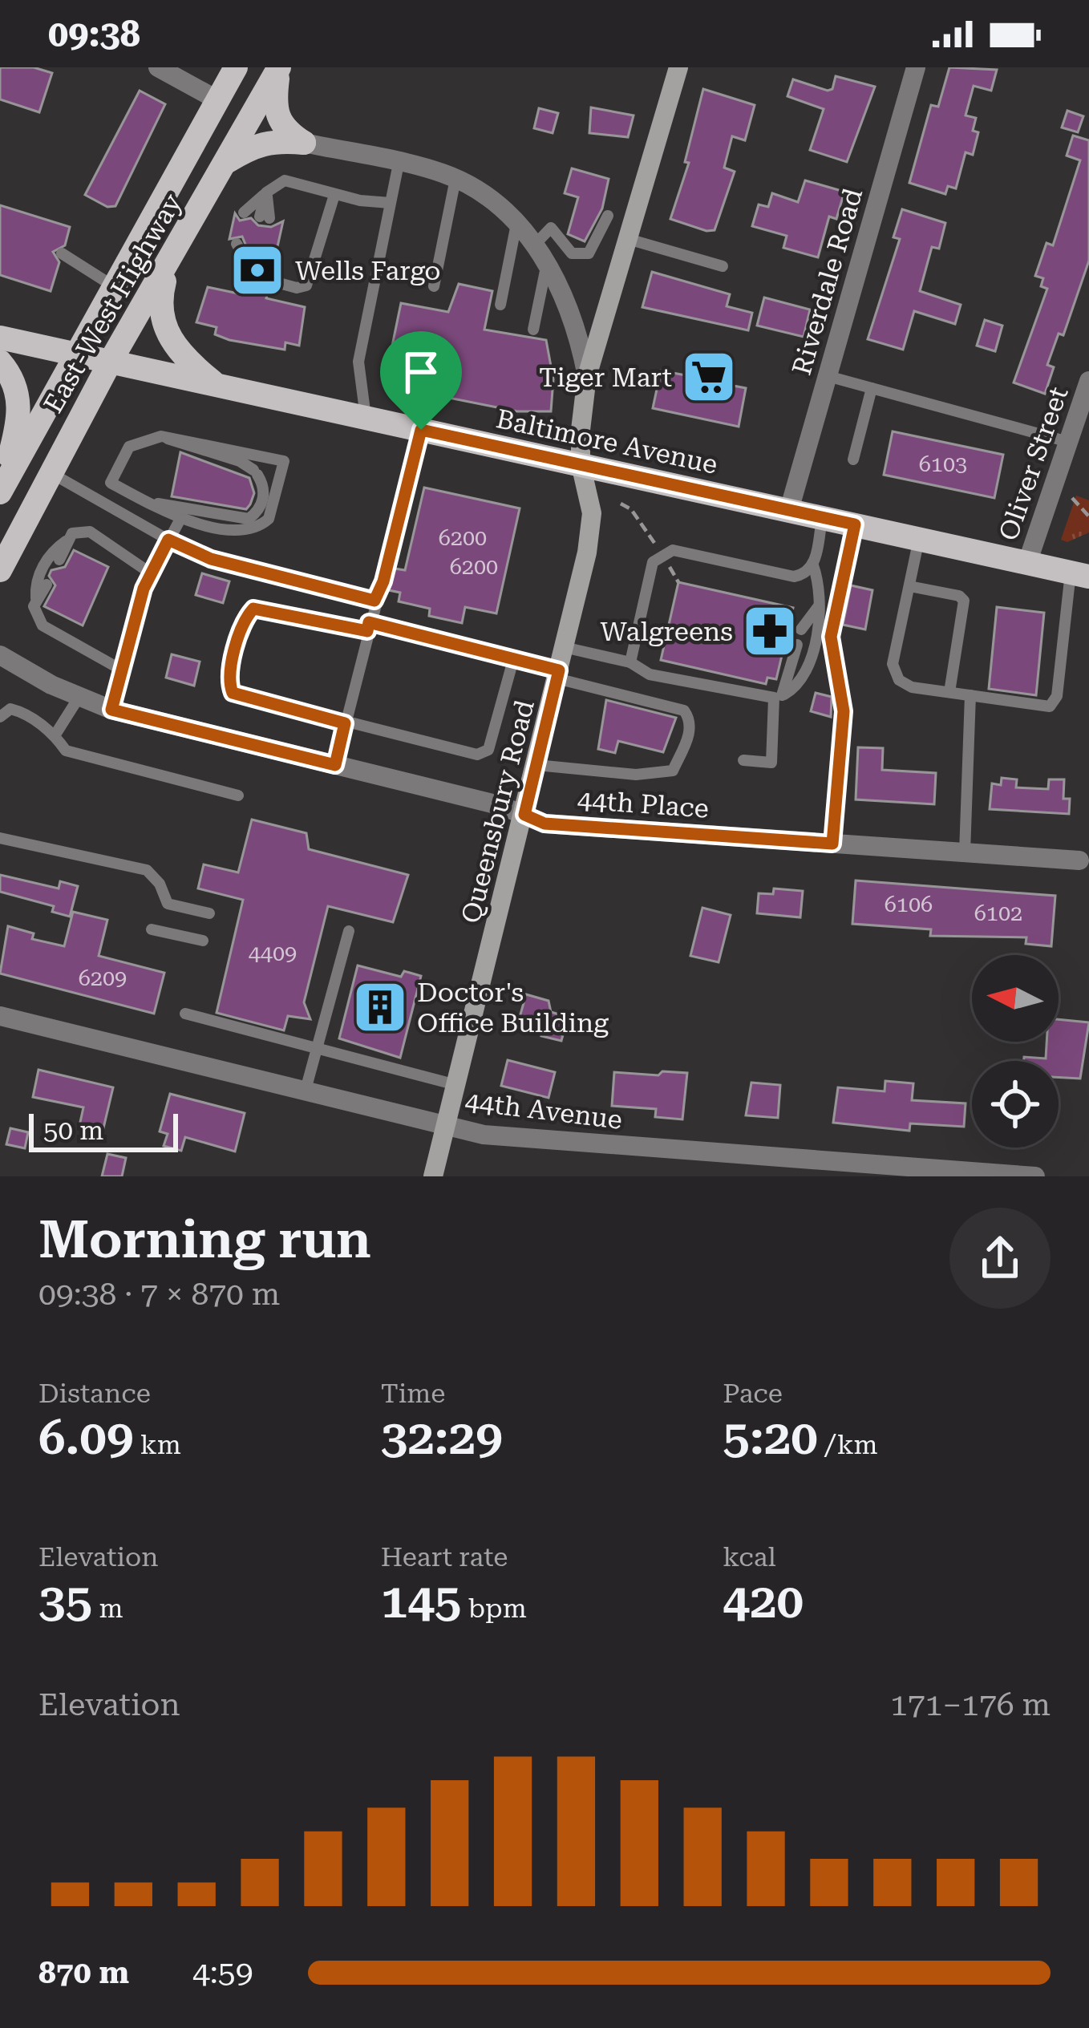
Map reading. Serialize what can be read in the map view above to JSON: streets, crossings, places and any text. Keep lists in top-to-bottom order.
{
  "streets": {
    "main road": ["East-West Highway", "Baltimore Avenue"],
    "street": [
      "Riverdale Road",
      "Oliver Street",
      "44th Place",
      "Queensbury Road",
      "44th Avenue"
    ]
  },
  "crossings": [
    ["Riverdale Road", "Baltimore Avenue"],
    ["East-West Highway", "Baltimore Avenue"],
    ["Baltimore Avenue", "Oliver Street"],
    ["Baltimore Avenue", "Queensbury Road"],
    ["44th Place", "Queensbury Road"],
    ["Queensbury Road", "44th Avenue"]
  ],
  "places": {
    "bank": ["Wells Fargo"],
    "supermarket": ["Tiger Mart"],
    "pharmacy": ["Walgreens"],
    "building": ["Doctor's Office Building"]
  },
  "house_numbers": [
    "6103",
    "6200",
    "6200",
    "6106",
    "6102",
    "4409",
    "6209"
  ],
  "scale_bar": "50 m",
  "north": "left",
  "page": {
    "status": "09:38",
    "scale": "50 m",
    "heading": ["Morning run", "09:38 · 7 × 870 m"],
    "stats": [
      ["Distance", "6.09 km"],
      ["Time", "32:29"],
      ["Pace", "5:20 /km"],
      ["Elevation", "35 m"],
      ["Heart rate", "145 bpm"],
      ["kcal", "420"]
    ],
    "chart": ["Elevation", "171–176 m"],
    "list": [
      {
        "name": "870 m",
        "note": "4:59"
      }
    ]
  }
}
